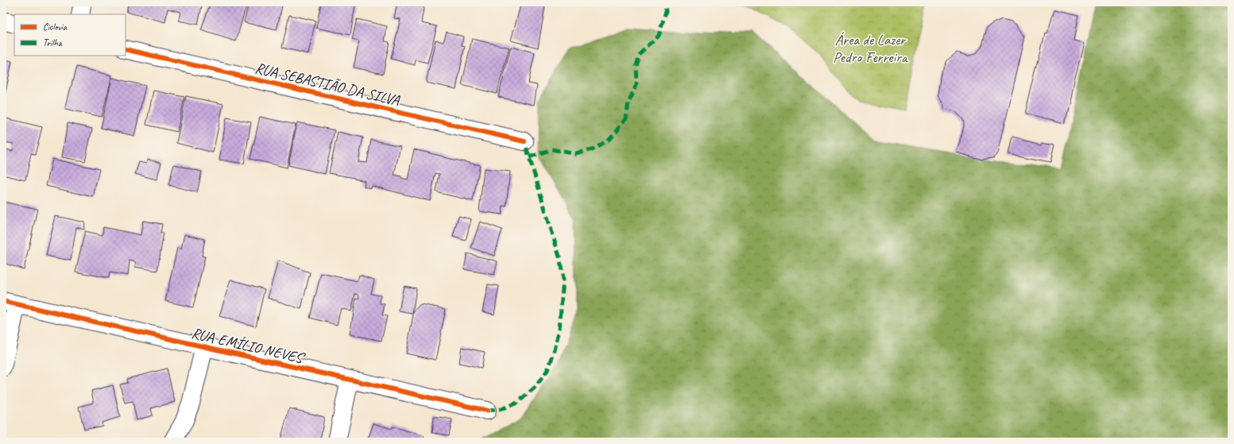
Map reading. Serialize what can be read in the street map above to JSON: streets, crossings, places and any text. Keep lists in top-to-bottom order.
{
  "streets": {
    "street": ["RUA SEBASTIÃO DA SILVA", "RUA EMÍLIO NEVES"]
  },
  "parks": ["Área de Lazer Pedro Ferreira"],
  "legend": ["Ciclovia", "Trilha"]
}
